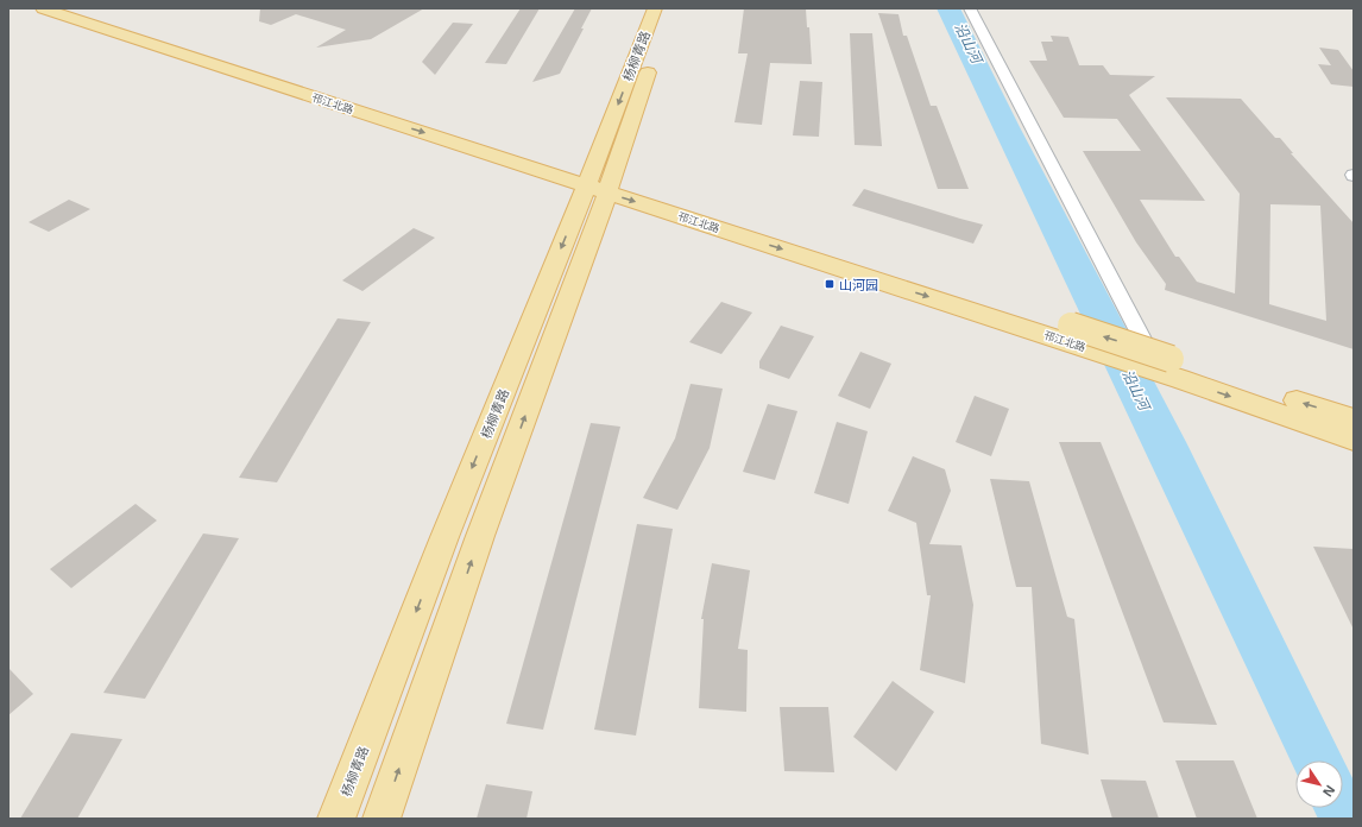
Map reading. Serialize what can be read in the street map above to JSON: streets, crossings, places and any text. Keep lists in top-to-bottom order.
{
  "streets": {
    "main road": ["杨柳青路", "邗江北路"]
  },
  "crossings": [
    ["杨柳青路", "邗江北路"]
  ],
  "water": ["沿山河"],
  "places": {
    "transit": ["山河园"]
  },
  "north": "bottom right"
}
